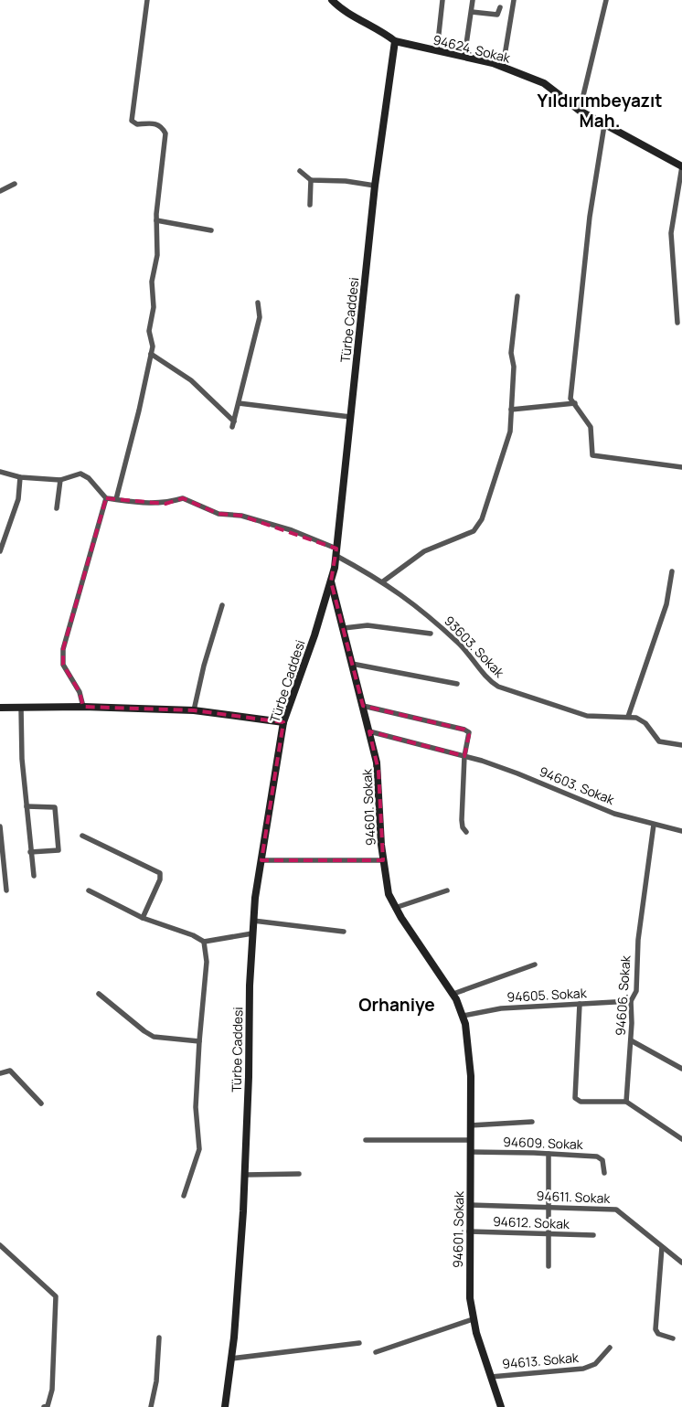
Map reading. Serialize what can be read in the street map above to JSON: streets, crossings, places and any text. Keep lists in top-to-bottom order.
{
  "streets": {
    "street": [
      "94624. Sokak",
      "Türbe Caddesi",
      "93603. Sokak",
      "94603. Sokak",
      "94601. Sokak",
      "94605. Sokak",
      "94606. Sokak",
      "94609. Sokak",
      "94611. Sokak",
      "94612. Sokak",
      "94613. Sokak"
    ]
  },
  "crossings": [
    ["94624. Sokak", "Türbe Caddesi"],
    ["Türbe Caddesi", "93603. Sokak"],
    ["Türbe Caddesi", "94601. Sokak"],
    ["94603. Sokak", "94601. Sokak"],
    ["94603. Sokak", "94606. Sokak"],
    ["94601. Sokak", "94605. Sokak"],
    ["94601. Sokak", "94609. Sokak"],
    ["94601. Sokak", "94611. Sokak"],
    ["94601. Sokak", "94612. Sokak"],
    ["94601. Sokak", "94613. Sokak"],
    ["94605. Sokak", "94606. Sokak"]
  ],
  "districts": ["Yıldırımbeyazıt Mah.", "Orhaniye"]
}
